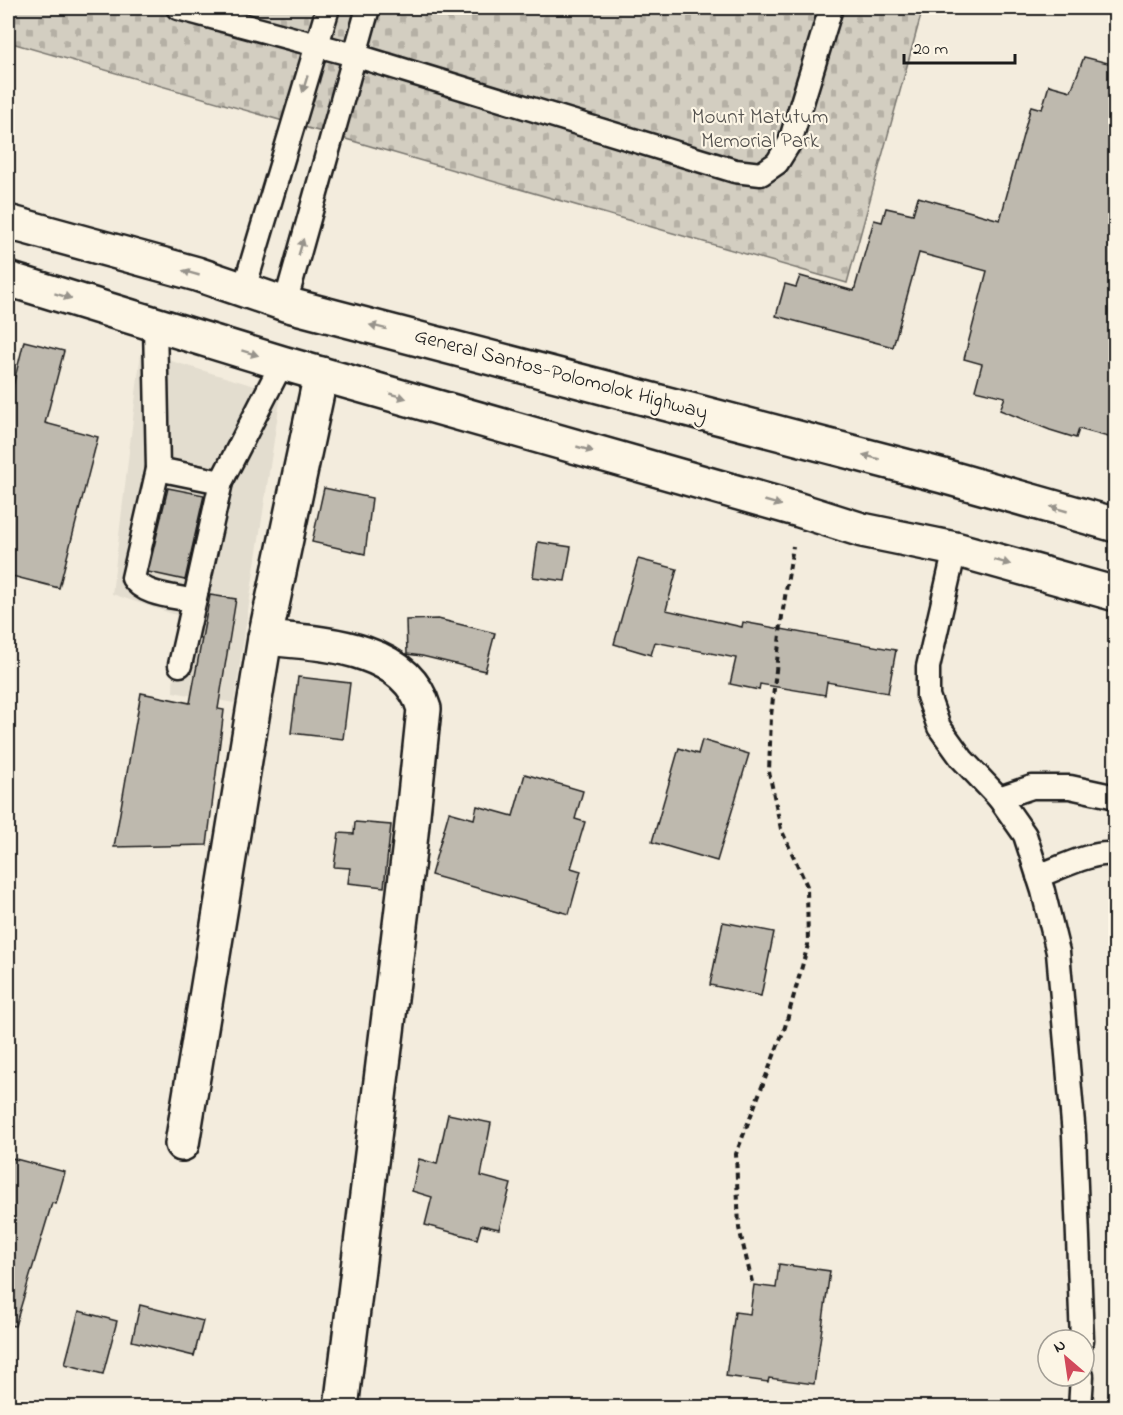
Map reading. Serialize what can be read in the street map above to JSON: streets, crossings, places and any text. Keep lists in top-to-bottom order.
{
  "streets": {
    "main road": ["General Santos-Polomolok Highway"]
  },
  "parks": ["Mount Matutum Memorial Park"],
  "scale_bar": "20 m",
  "north": "top left"
}
